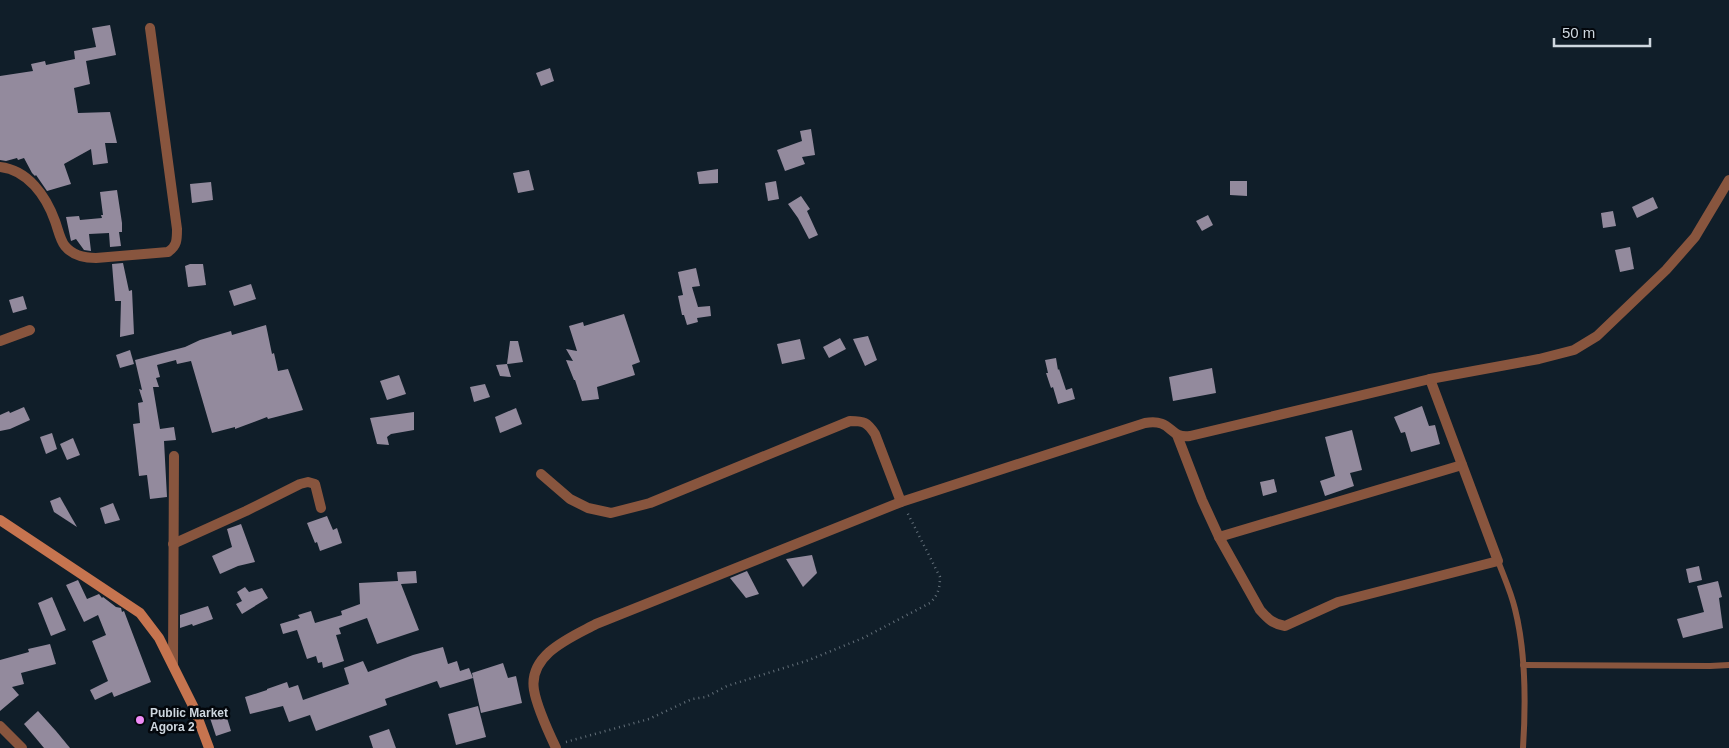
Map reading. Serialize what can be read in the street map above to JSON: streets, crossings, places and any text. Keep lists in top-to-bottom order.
{
  "places": ["Public Market Agora 2"],
  "scale_bar": "50 m"
}
